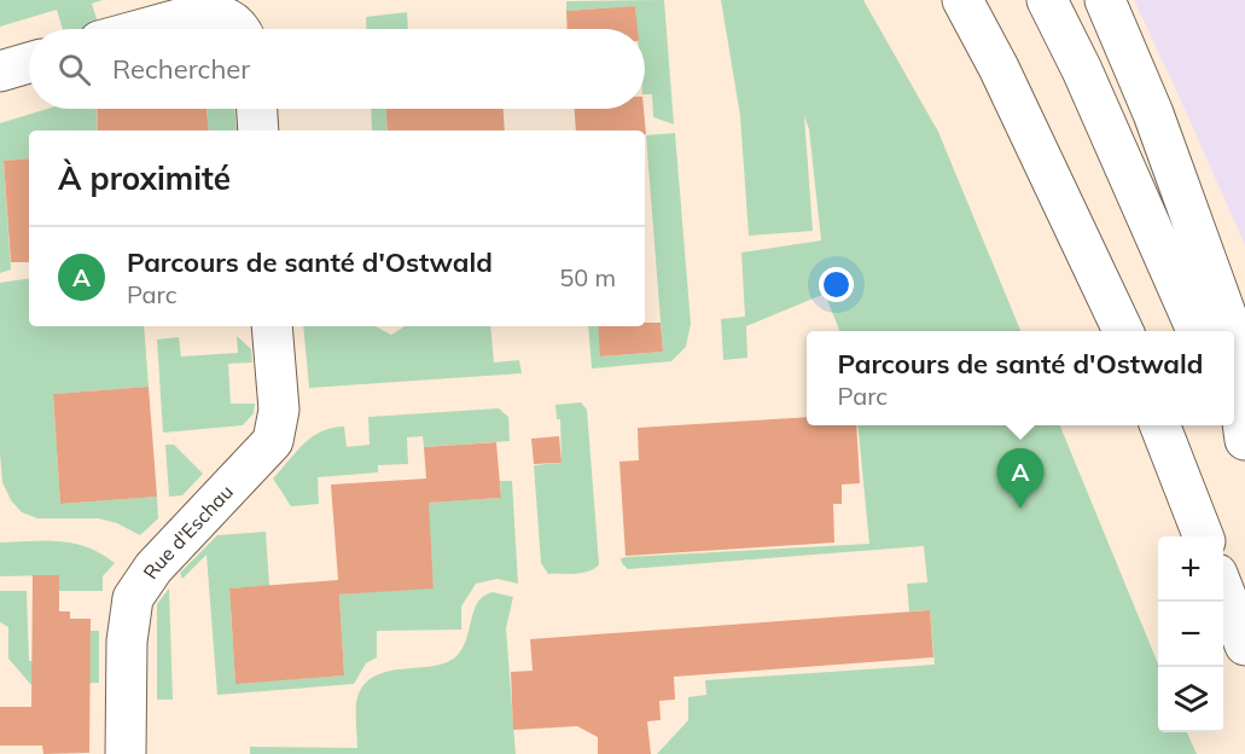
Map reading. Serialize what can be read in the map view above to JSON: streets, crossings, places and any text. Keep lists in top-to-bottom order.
{
  "streets": {
    "main road": ["Rue d'Eschau"]
  },
  "page": {
    "search": "Rechercher",
    "heading": "À proximité",
    "list": [
      {
        "mark": "A",
        "name": "Parcours de santé d'Ostwald",
        "note": "Parc",
        "value": "50 m"
      }
    ],
    "popup": ["Parcours de santé d'Ostwald", "Parc"],
    "pins": "A",
    "map_buttons": ["+", "−"]
  }
}
